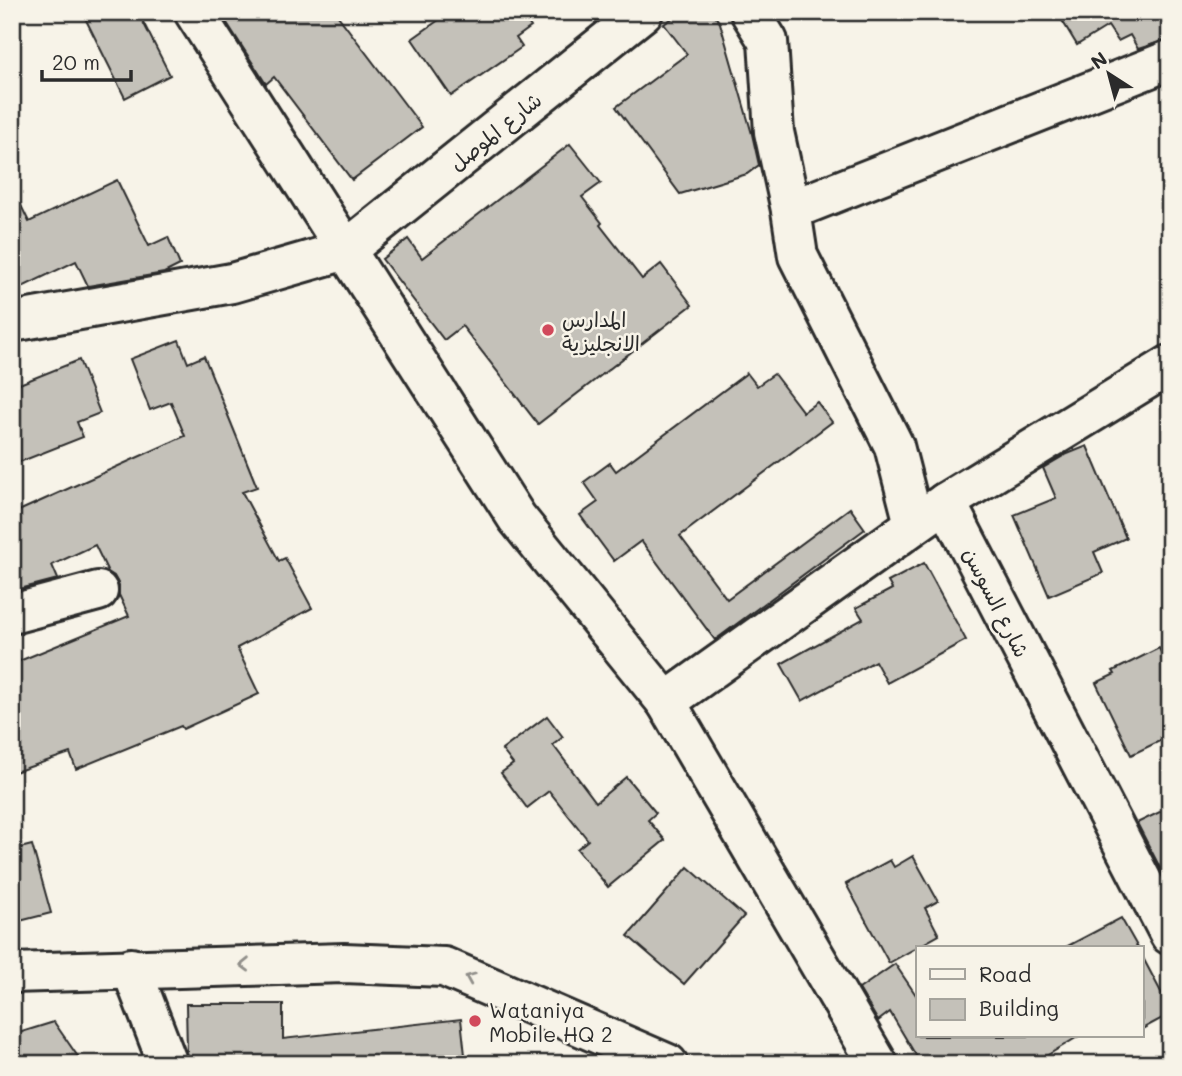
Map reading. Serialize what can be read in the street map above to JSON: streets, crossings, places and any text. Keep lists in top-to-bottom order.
{
  "streets": {
    "street": ["شارع الموصل", "شارع السوسن"]
  },
  "places": ["المدارس الانجليزية", "Wataniya Mobile HQ 2"],
  "legend": ["Road", "Building"],
  "scale_bar": "20 m",
  "north": "top left"
}
